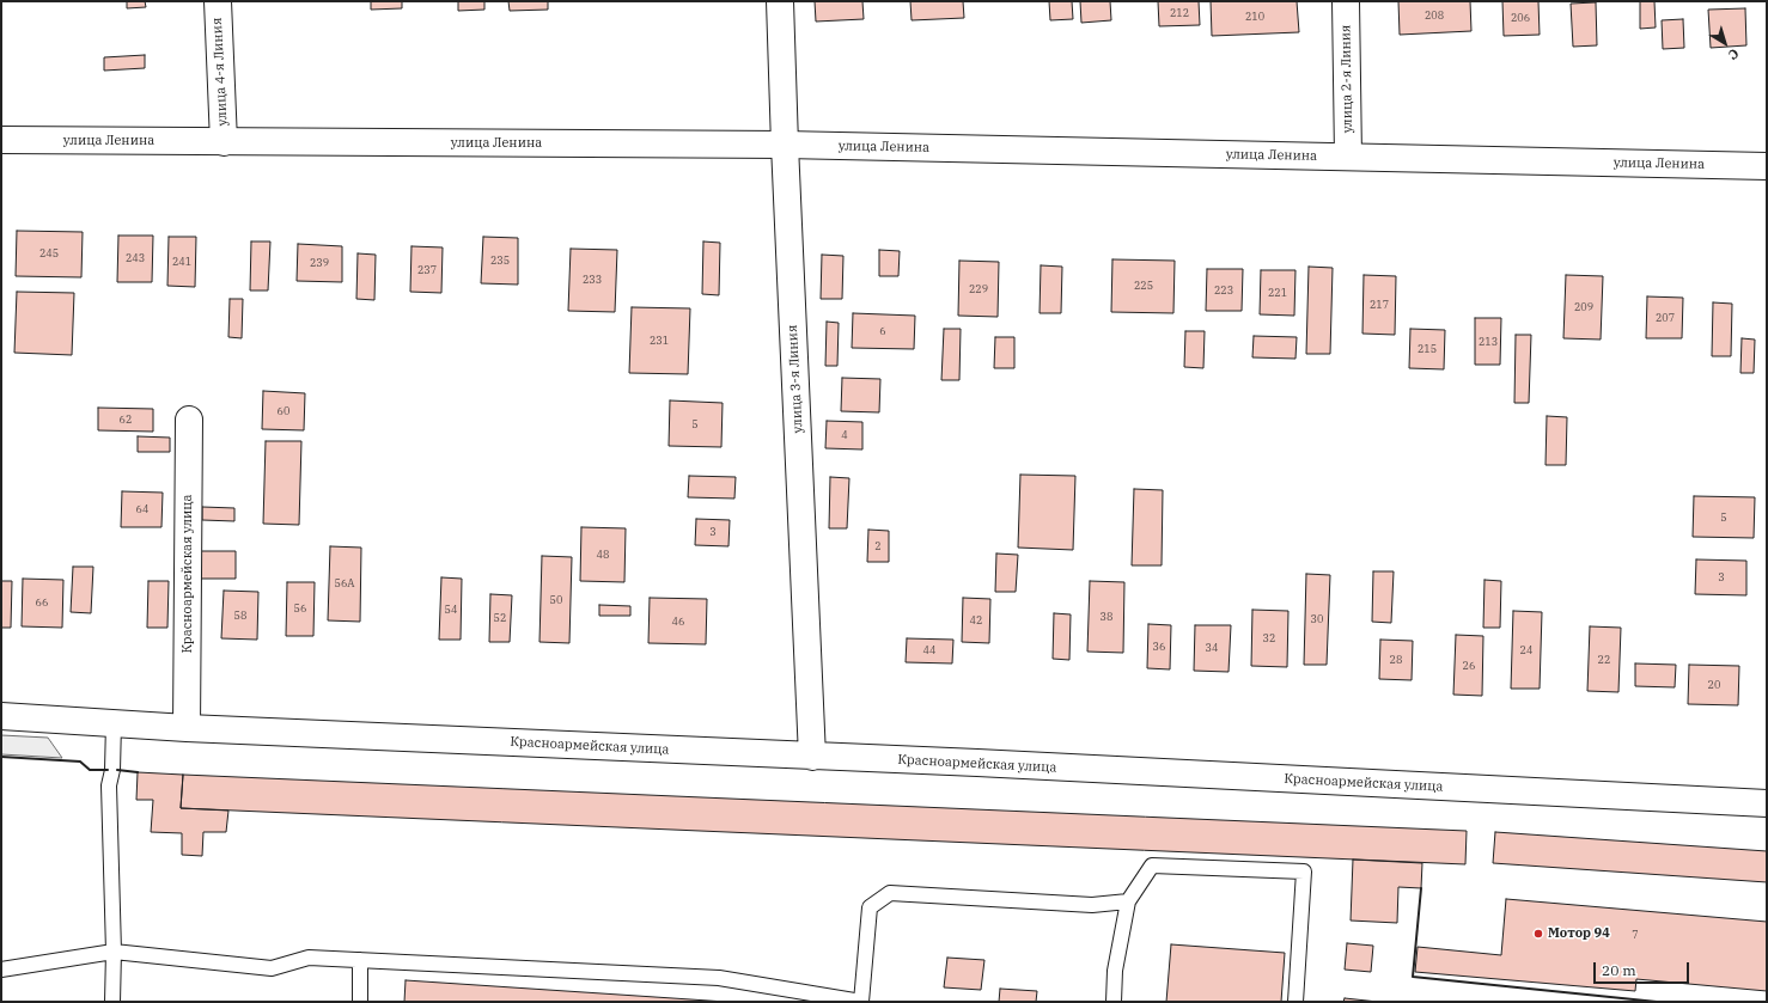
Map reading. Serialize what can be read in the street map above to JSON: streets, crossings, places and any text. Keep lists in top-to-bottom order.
{
  "streets": {
    "street": [
      "улица 4-я Линия",
      "улица 2-я Линия",
      "улица Ленина",
      "улица 3-я Линия",
      "Красноармейская улица"
    ]
  },
  "crossings": [
    ["улица 4-я Линия", "улица Ленина"],
    ["улица 2-я Линия", "улица Ленина"],
    ["улица Ленина", "улица 3-я Линия"],
    ["улица 3-я Линия", "Красноармейская улица"]
  ],
  "places": ["Мотор 94"],
  "house_numbers": [
    "212",
    "208",
    "210",
    "206",
    "245",
    "243",
    "235",
    "241",
    "239",
    "237",
    "233",
    "225",
    "229",
    "223",
    "221",
    "217",
    "209",
    "207",
    "6",
    "231",
    "213",
    "215",
    "60",
    "62",
    "5",
    "4",
    "64",
    "5",
    "3",
    "2",
    "48",
    "3",
    "56А",
    "50",
    "66",
    "56",
    "54",
    "58",
    "38",
    "52",
    "30",
    "42",
    "46",
    "32",
    "36",
    "34",
    "44",
    "24",
    "28",
    "22",
    "26",
    "20",
    "7"
  ],
  "scale_bar": "20 m",
  "north": "bottom right"
}
